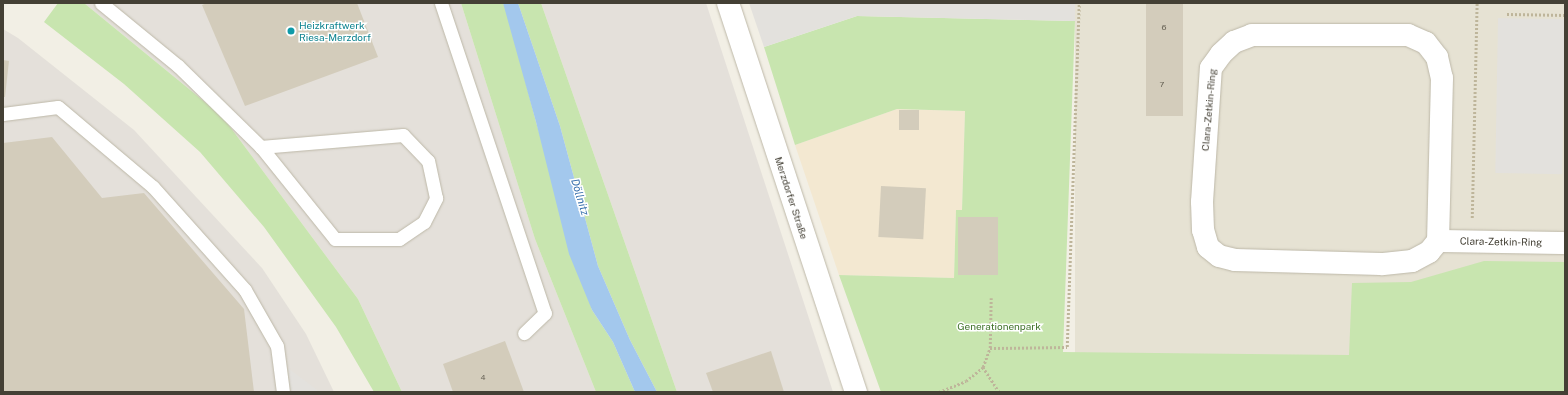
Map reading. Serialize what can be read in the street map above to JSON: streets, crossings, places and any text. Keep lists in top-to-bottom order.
{
  "streets": {
    "street": ["Clara-Zetkin-Ring", "Merzdorfer Straße"]
  },
  "water": ["Döllnitz"],
  "parks": ["Generationenpark"],
  "places": ["Heizkraftwerk Riesa-Merzdorf"],
  "house_numbers": ["6", "7", "4"]
}
